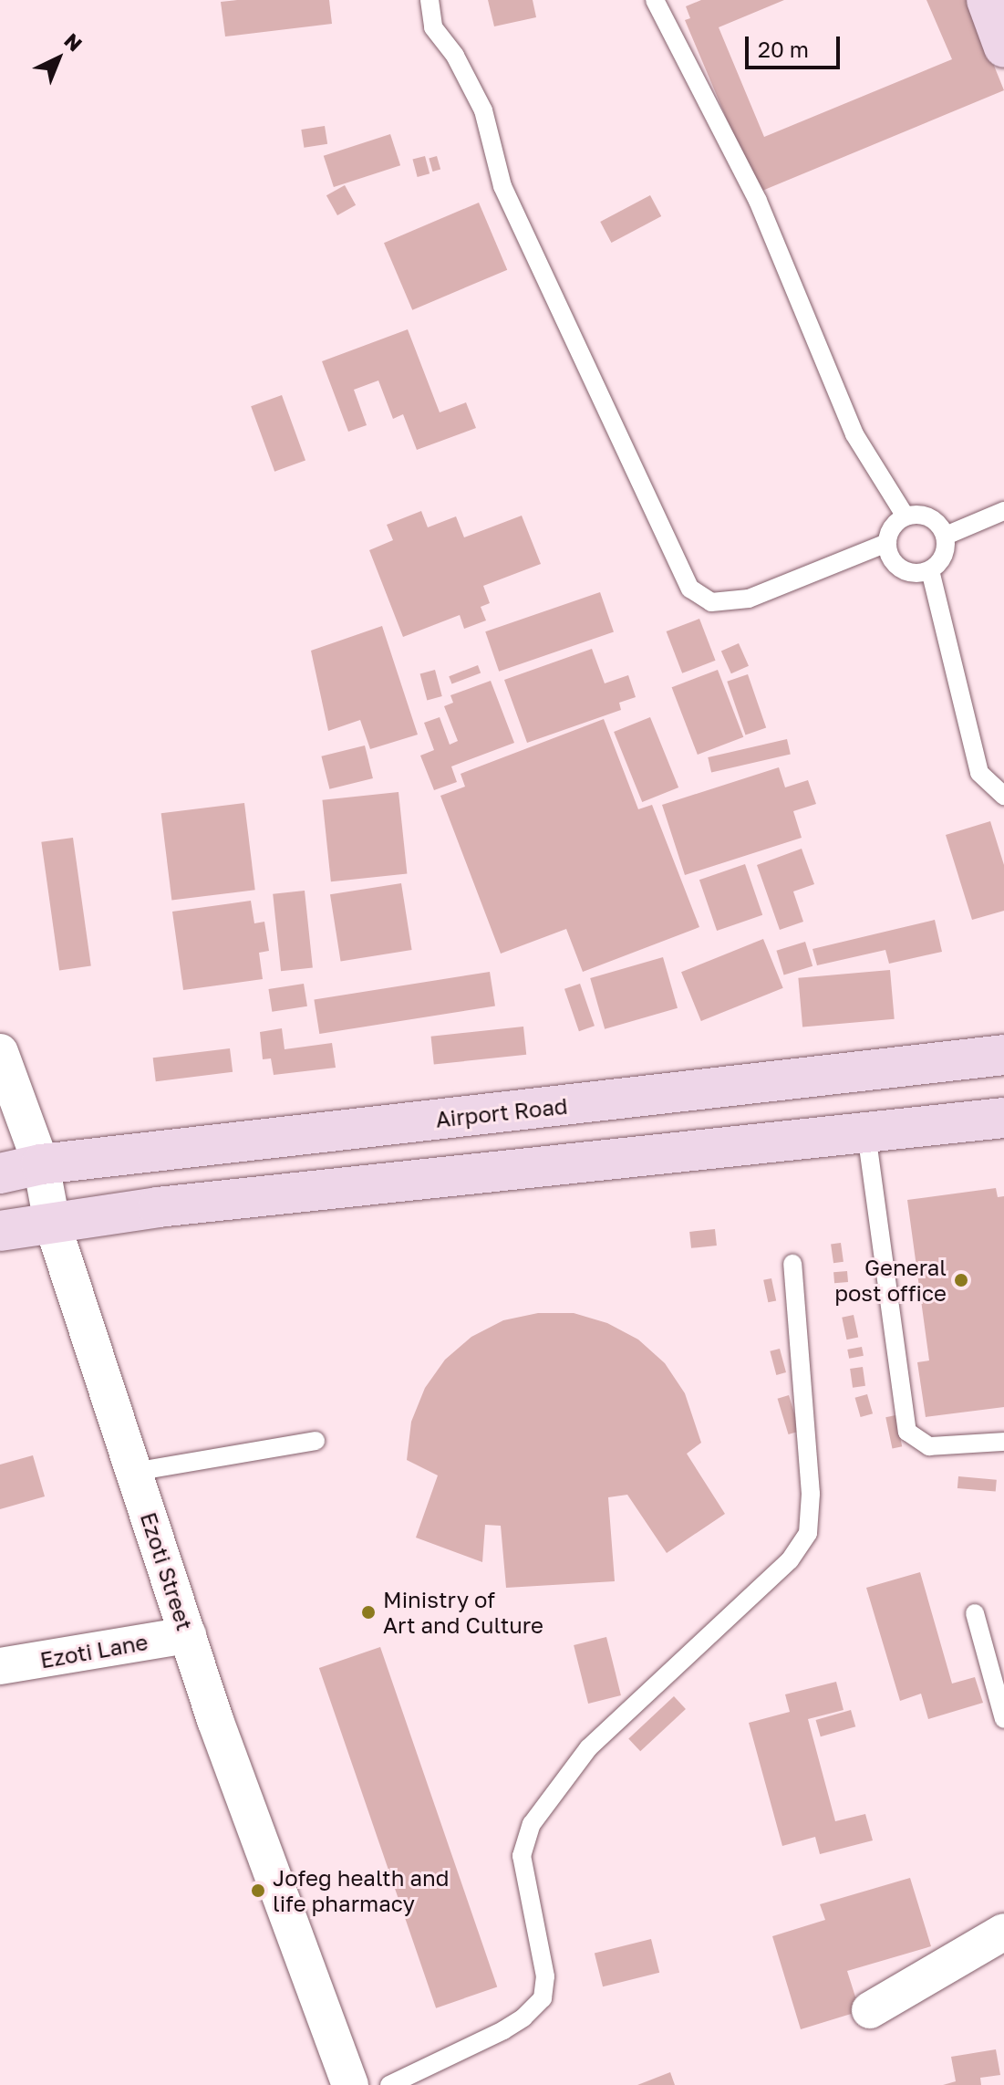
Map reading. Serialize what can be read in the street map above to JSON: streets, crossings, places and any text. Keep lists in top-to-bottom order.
{
  "streets": {
    "main road": ["Airport Road"],
    "street": ["Ezoti Street", "Ezoti Lane"]
  },
  "crossings": [
    ["Airport Road", "Ezoti Street"],
    ["Ezoti Street", "Ezoti Lane"]
  ],
  "places": ["General post office", "Ministry of Art and Culture", "Jofeg health and life pharmacy"],
  "scale_bar": "20 m",
  "north": "top right"
}
